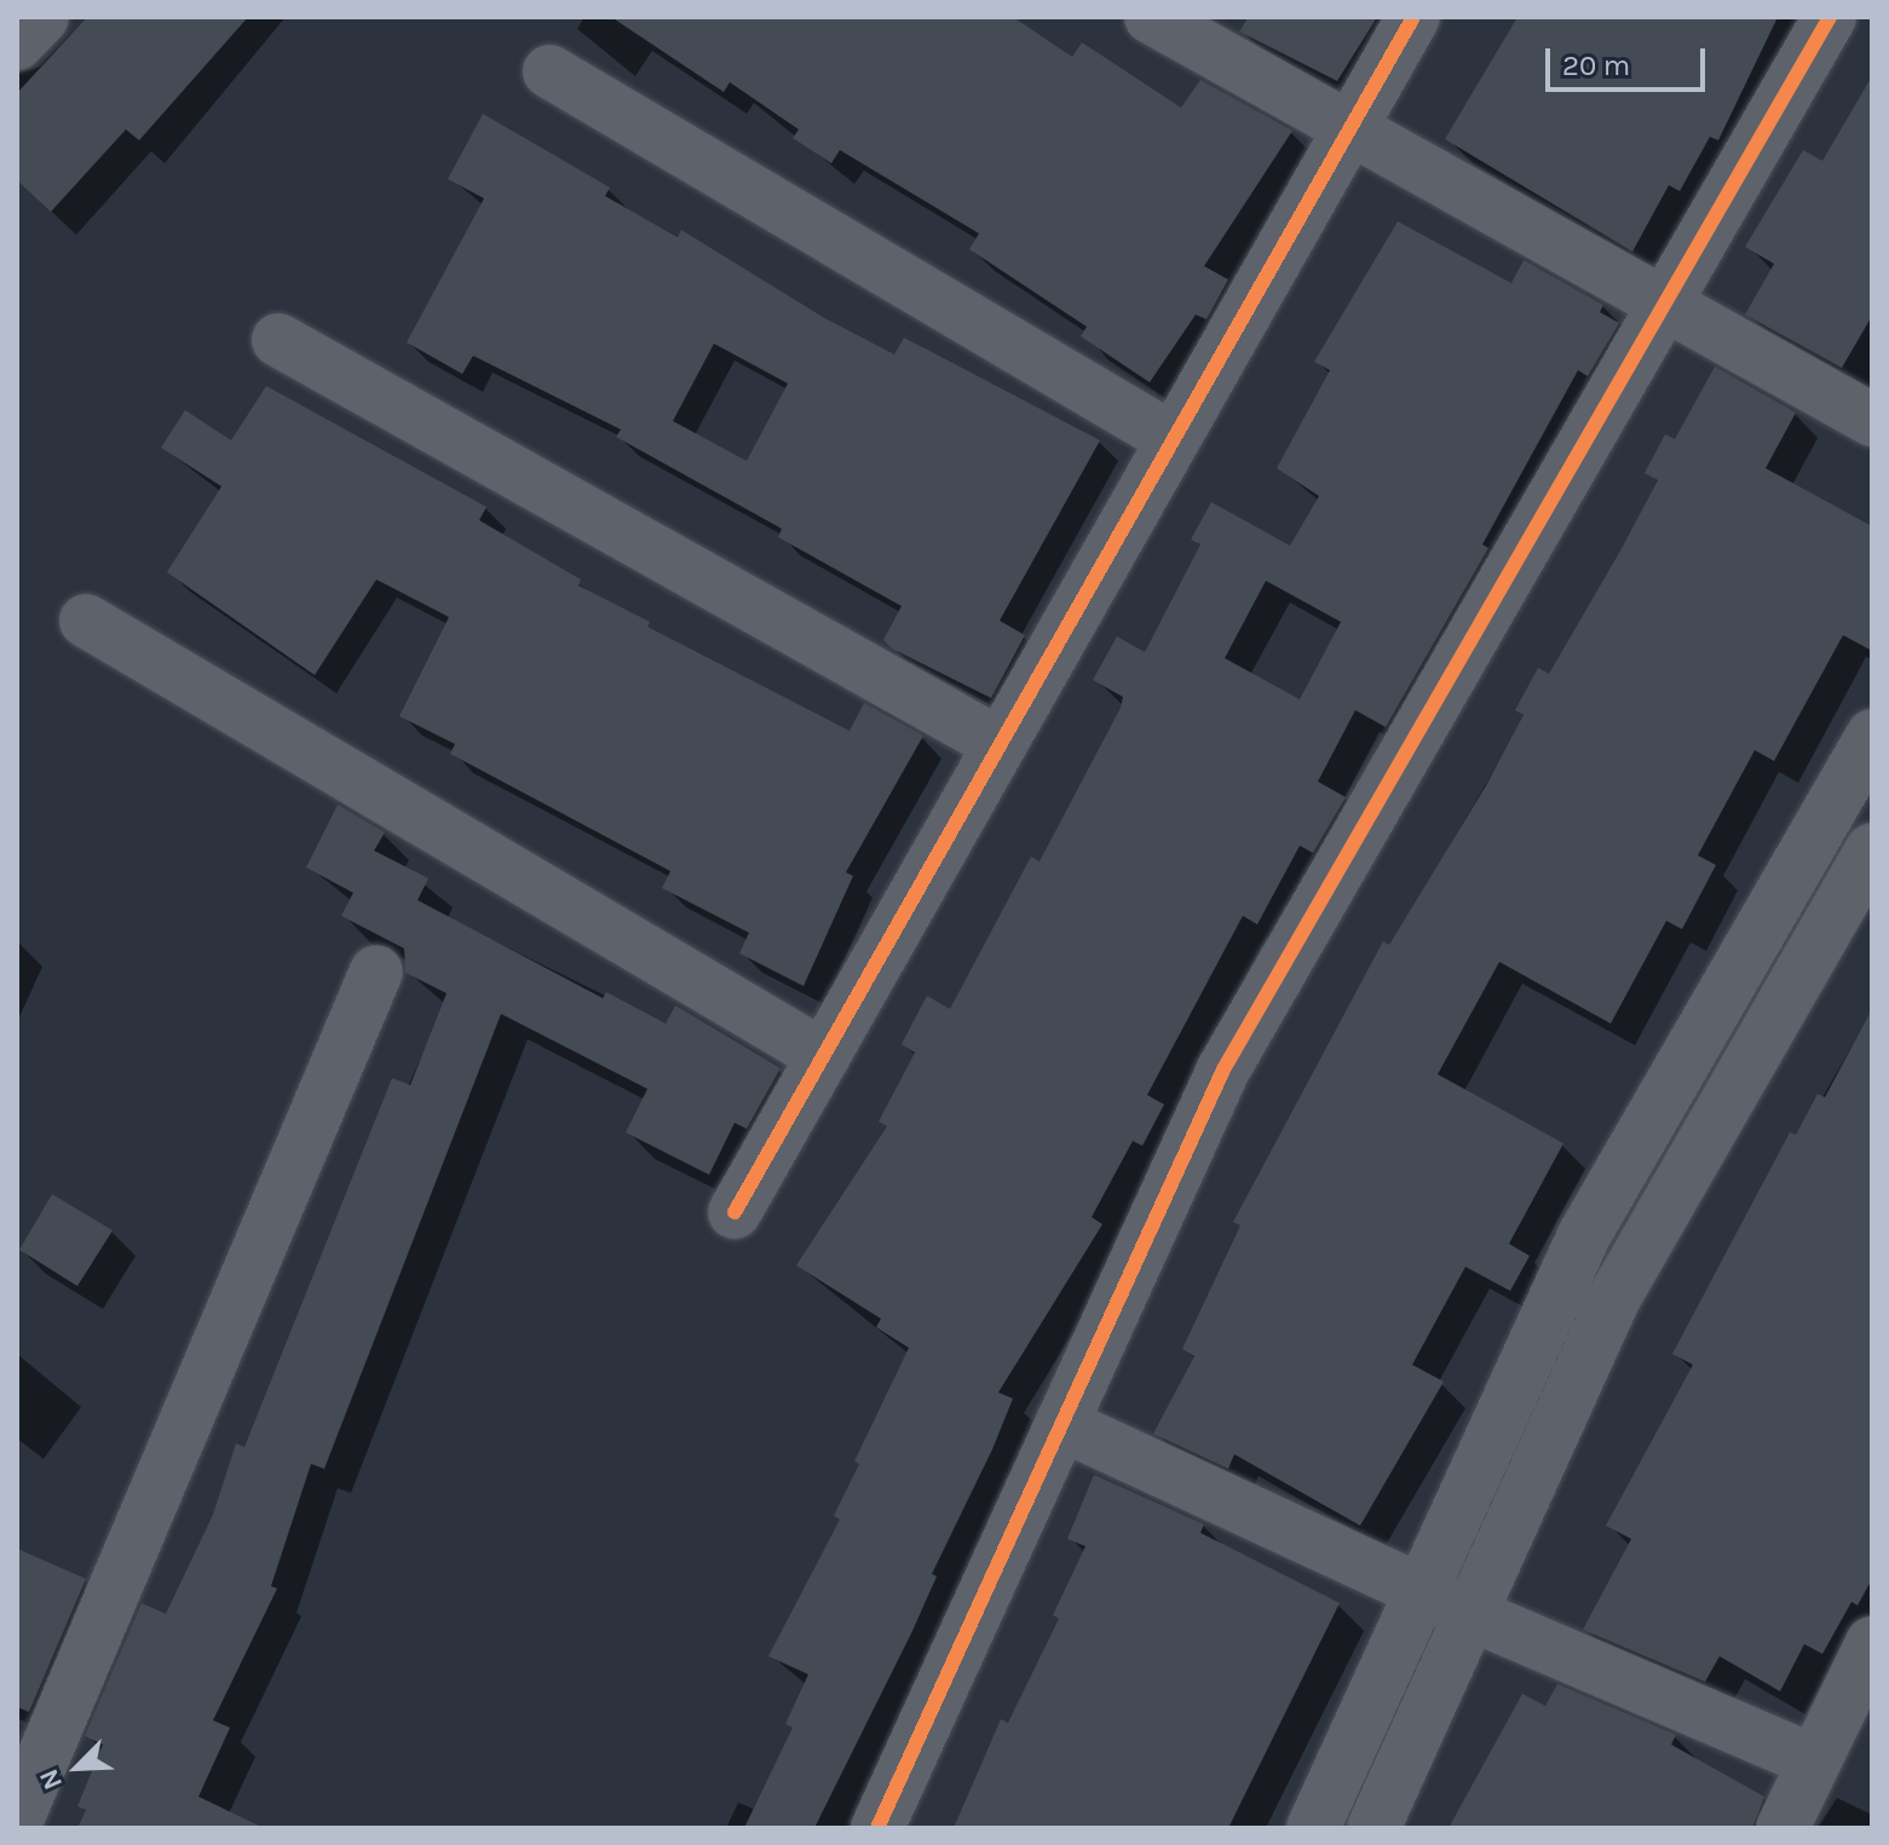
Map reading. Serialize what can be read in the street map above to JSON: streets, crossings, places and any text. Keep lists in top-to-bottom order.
{
  "scale_bar": "20 m",
  "north": "bottom left"
}
